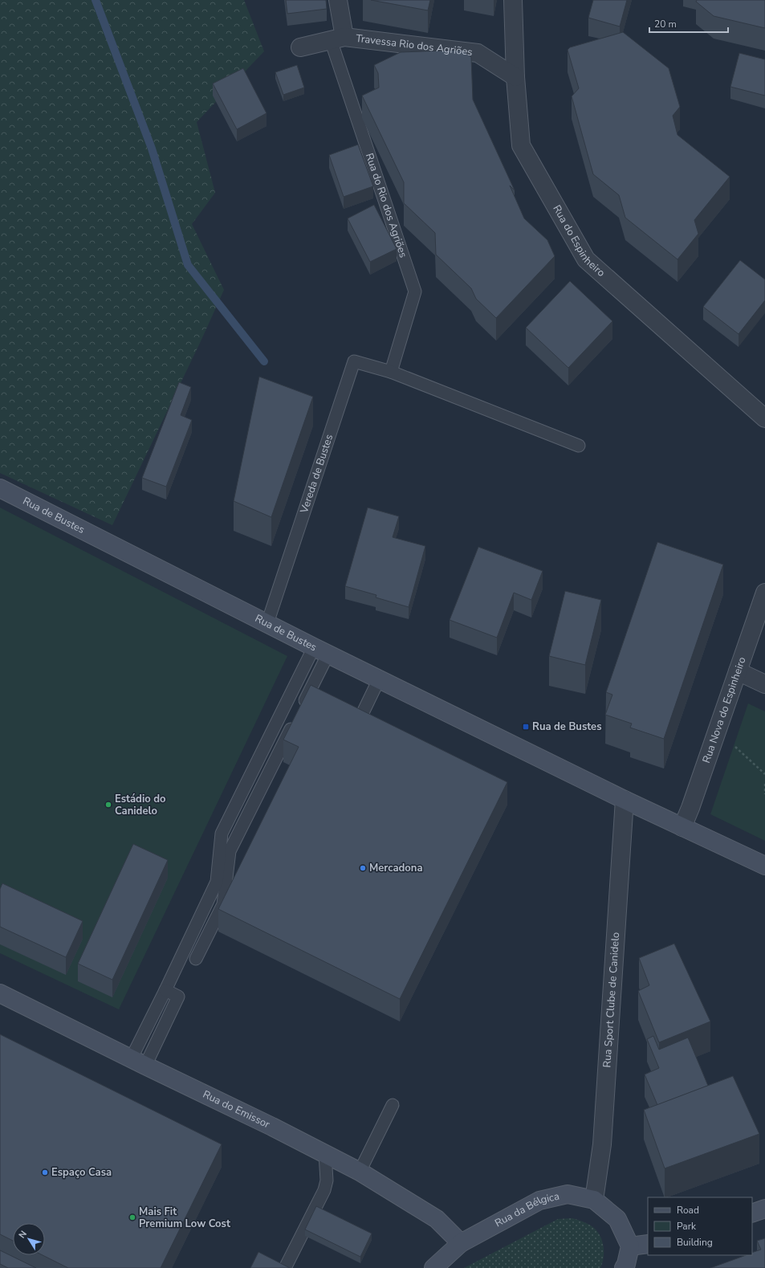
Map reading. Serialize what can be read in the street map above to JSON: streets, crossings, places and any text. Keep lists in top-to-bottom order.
{
  "streets": {
    "main road": ["Rua de Bustes", "Rua do Emissor", "Rua da Bélgica"],
    "street": [
      "Travessa Rio dos Agriões",
      "Rua do Espinheiro",
      "Rua Nova do Espinheiro",
      "Rua Sport Clube de Canidelo"
    ],
    "lane": ["Rua do Rio dos Agriões", "Vereda de Bustes"]
  },
  "crossings": [
    ["Travessa Rio dos Agriões", "Rua do Rio dos Agriões"],
    ["Travessa Rio dos Agriões", "Rua do Espinheiro"],
    ["Rua do Rio dos Agriões", "Vereda de Bustes"],
    ["Vereda de Bustes", "Rua de Bustes"],
    ["Rua de Bustes", "Rua Nova do Espinheiro"],
    ["Rua de Bustes", "Rua Sport Clube de Canidelo"],
    ["Rua Sport Clube de Canidelo", "Rua da Bélgica"],
    ["Rua do Emissor", "Rua da Bélgica"]
  ],
  "places": {
    "transit": ["Rua de Bustes"],
    "other": [
      "Estádio do Canidelo",
      "Mercadona",
      "Espaço Casa",
      "Mais Fit Premium Low Cost"
    ]
  },
  "legend": ["Road", "Park", "Building"],
  "scale_bar": "20 m",
  "north": "top left"
}
